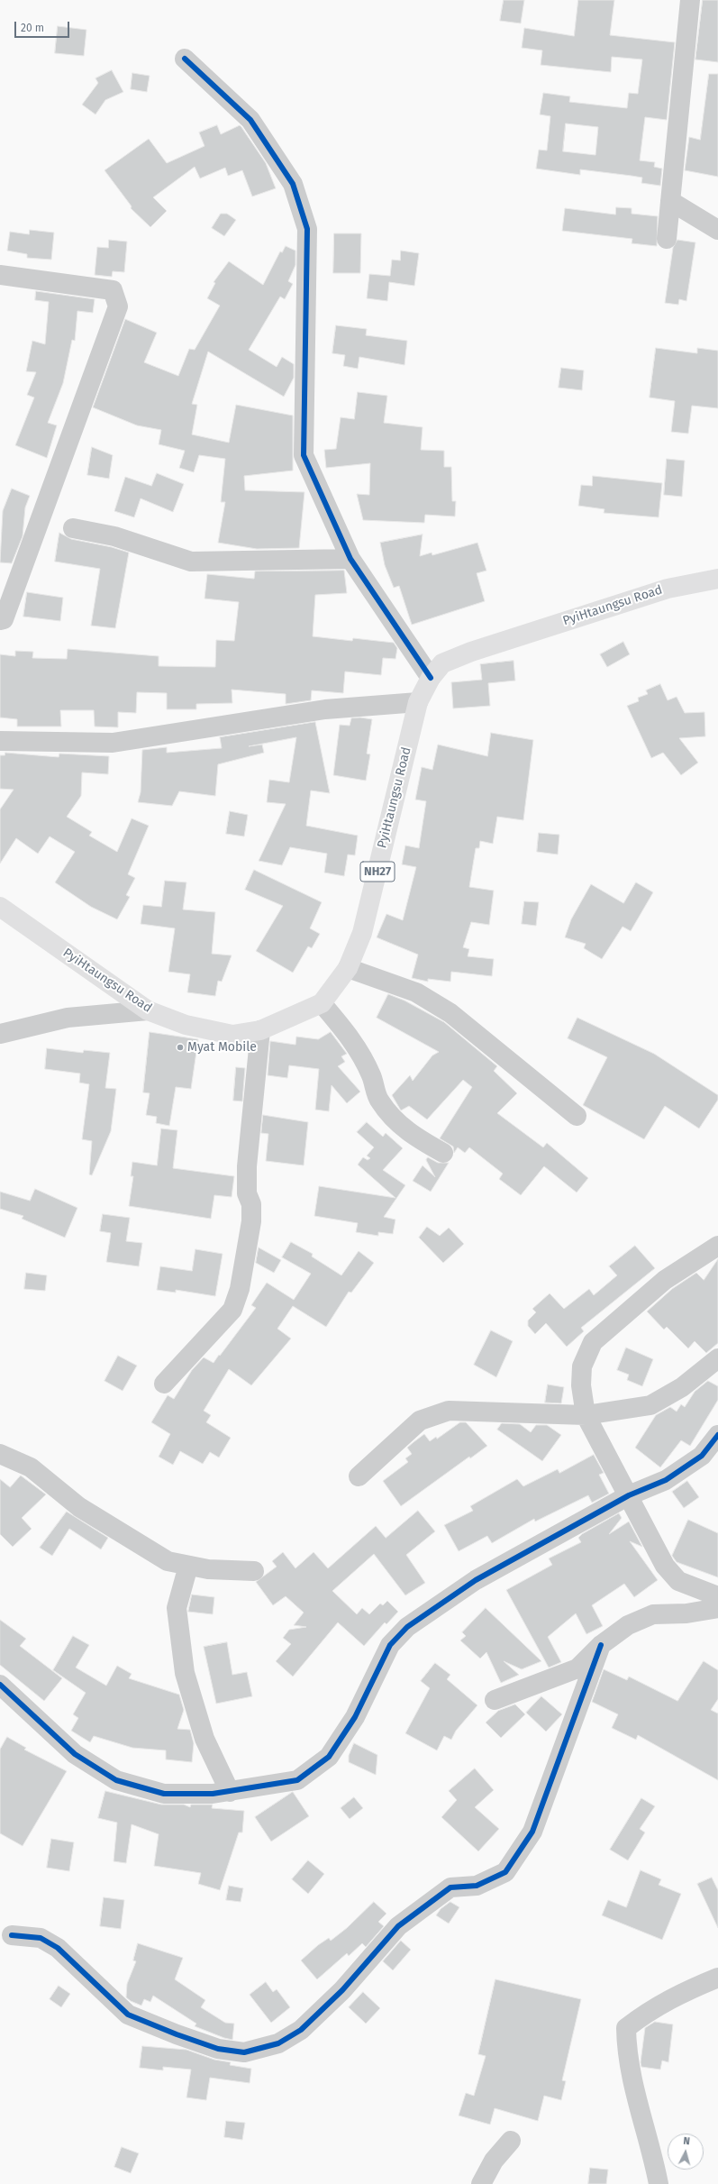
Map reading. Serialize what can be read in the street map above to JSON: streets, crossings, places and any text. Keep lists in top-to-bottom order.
{
  "streets": {
    "highway": ["PyiHtaungsu Road", "NH27"]
  },
  "places": ["Myat Mobile"],
  "scale_bar": "20 m",
  "north": "top"
}
